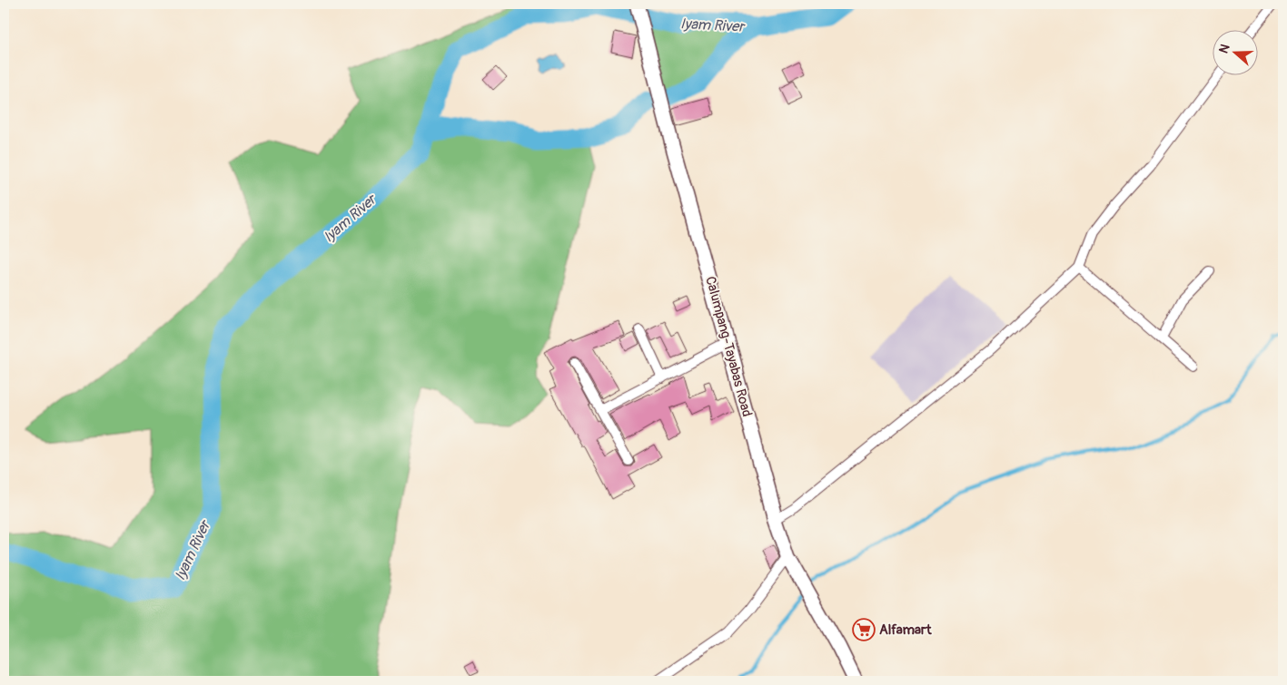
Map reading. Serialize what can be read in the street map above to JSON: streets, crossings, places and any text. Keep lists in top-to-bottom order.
{
  "streets": {
    "main road": ["Calumpang-Tayabas Road"]
  },
  "water": ["Iyam River"],
  "places": {
    "supermarket": ["Alfamart"]
  },
  "north": "left"
}
